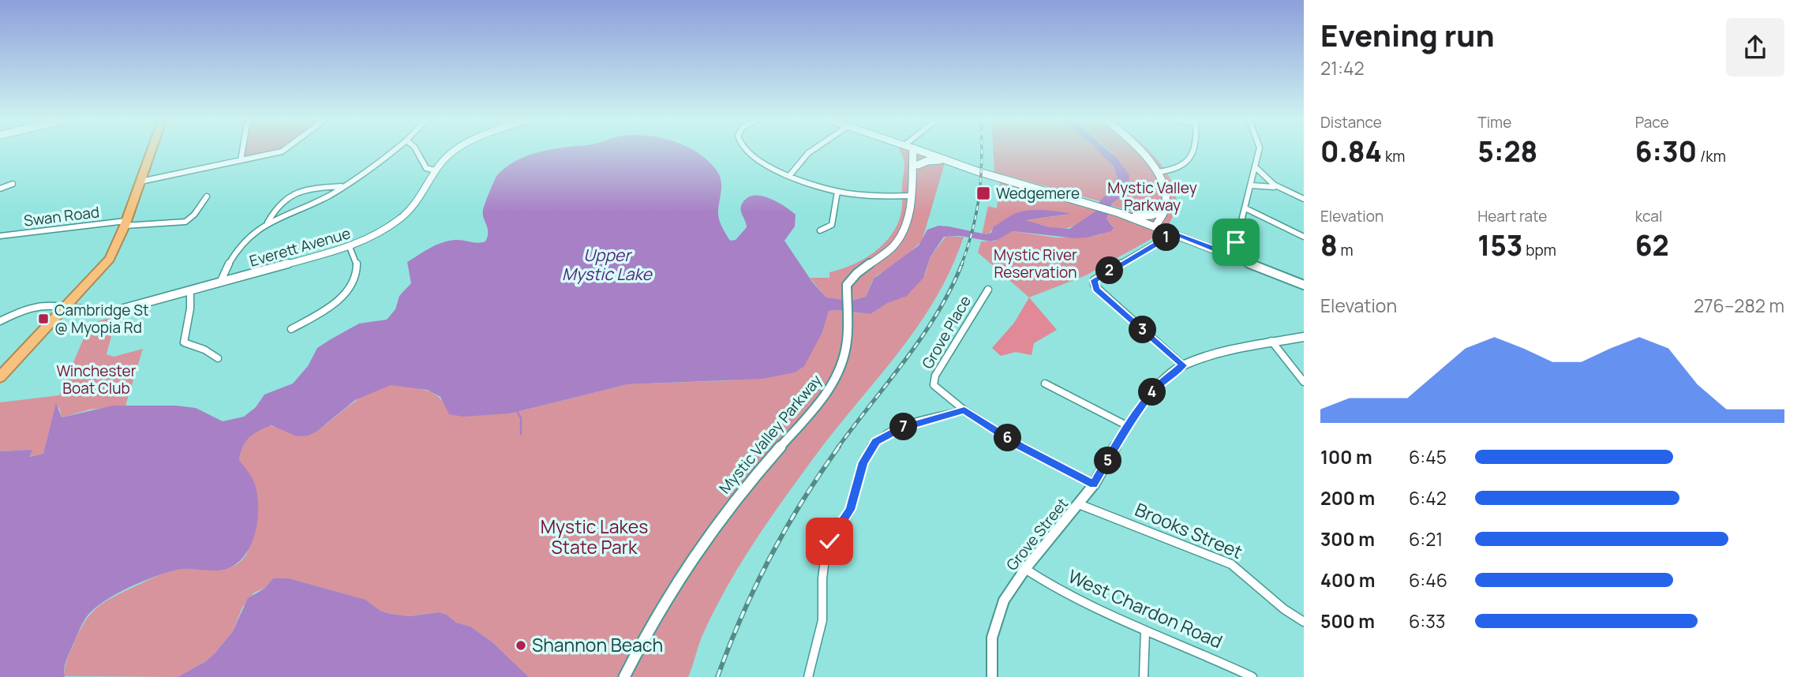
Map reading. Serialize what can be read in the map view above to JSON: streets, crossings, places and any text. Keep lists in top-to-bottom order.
{
  "streets": {
    "main road": ["Mystic Valley Parkway"],
    "street": [
      "Swan Road",
      "Everett Avenue",
      "Grove Place",
      "Brooks Street",
      "Grove Street",
      "West Chardon Road"
    ]
  },
  "crossings": [
    ["Grove Place", "Grove Street"],
    ["Brooks Street", "Grove Street"],
    ["Grove Street", "West Chardon Road"]
  ],
  "water": ["Upper Mystic Lake"],
  "parks": [
    "Mystic Valley Parkway",
    "Mystic River Reservation",
    "Winchester Boat Club",
    "Mystic Lakes State Park"
  ],
  "places": {
    "transit": ["Wedgemere", "Cambridge St @ Myopia Rd"],
    "other": ["Shannon Beach"]
  },
  "page": {
    "heading": ["Evening run", "21:42"],
    "stats": [
      ["Distance", "0.84 km"],
      ["Time", "5:28"],
      ["Pace", "6:30 /km"],
      ["Elevation", "8 m"],
      ["Heart rate", "153 bpm"],
      ["kcal", "62"]
    ],
    "pins": [
      "1",
      "2",
      "3",
      "4",
      "7",
      "6",
      "5"
    ],
    "chart": ["Elevation", "276–282 m"],
    "list": [
      {
        "name": "100 m",
        "note": "6:45"
      },
      {
        "name": "200 m",
        "note": "6:42"
      },
      {
        "name": "300 m",
        "note": "6:21"
      },
      {
        "name": "400 m",
        "note": "6:46"
      },
      {
        "name": "500 m",
        "note": "6:33"
      }
    ]
  }
}
